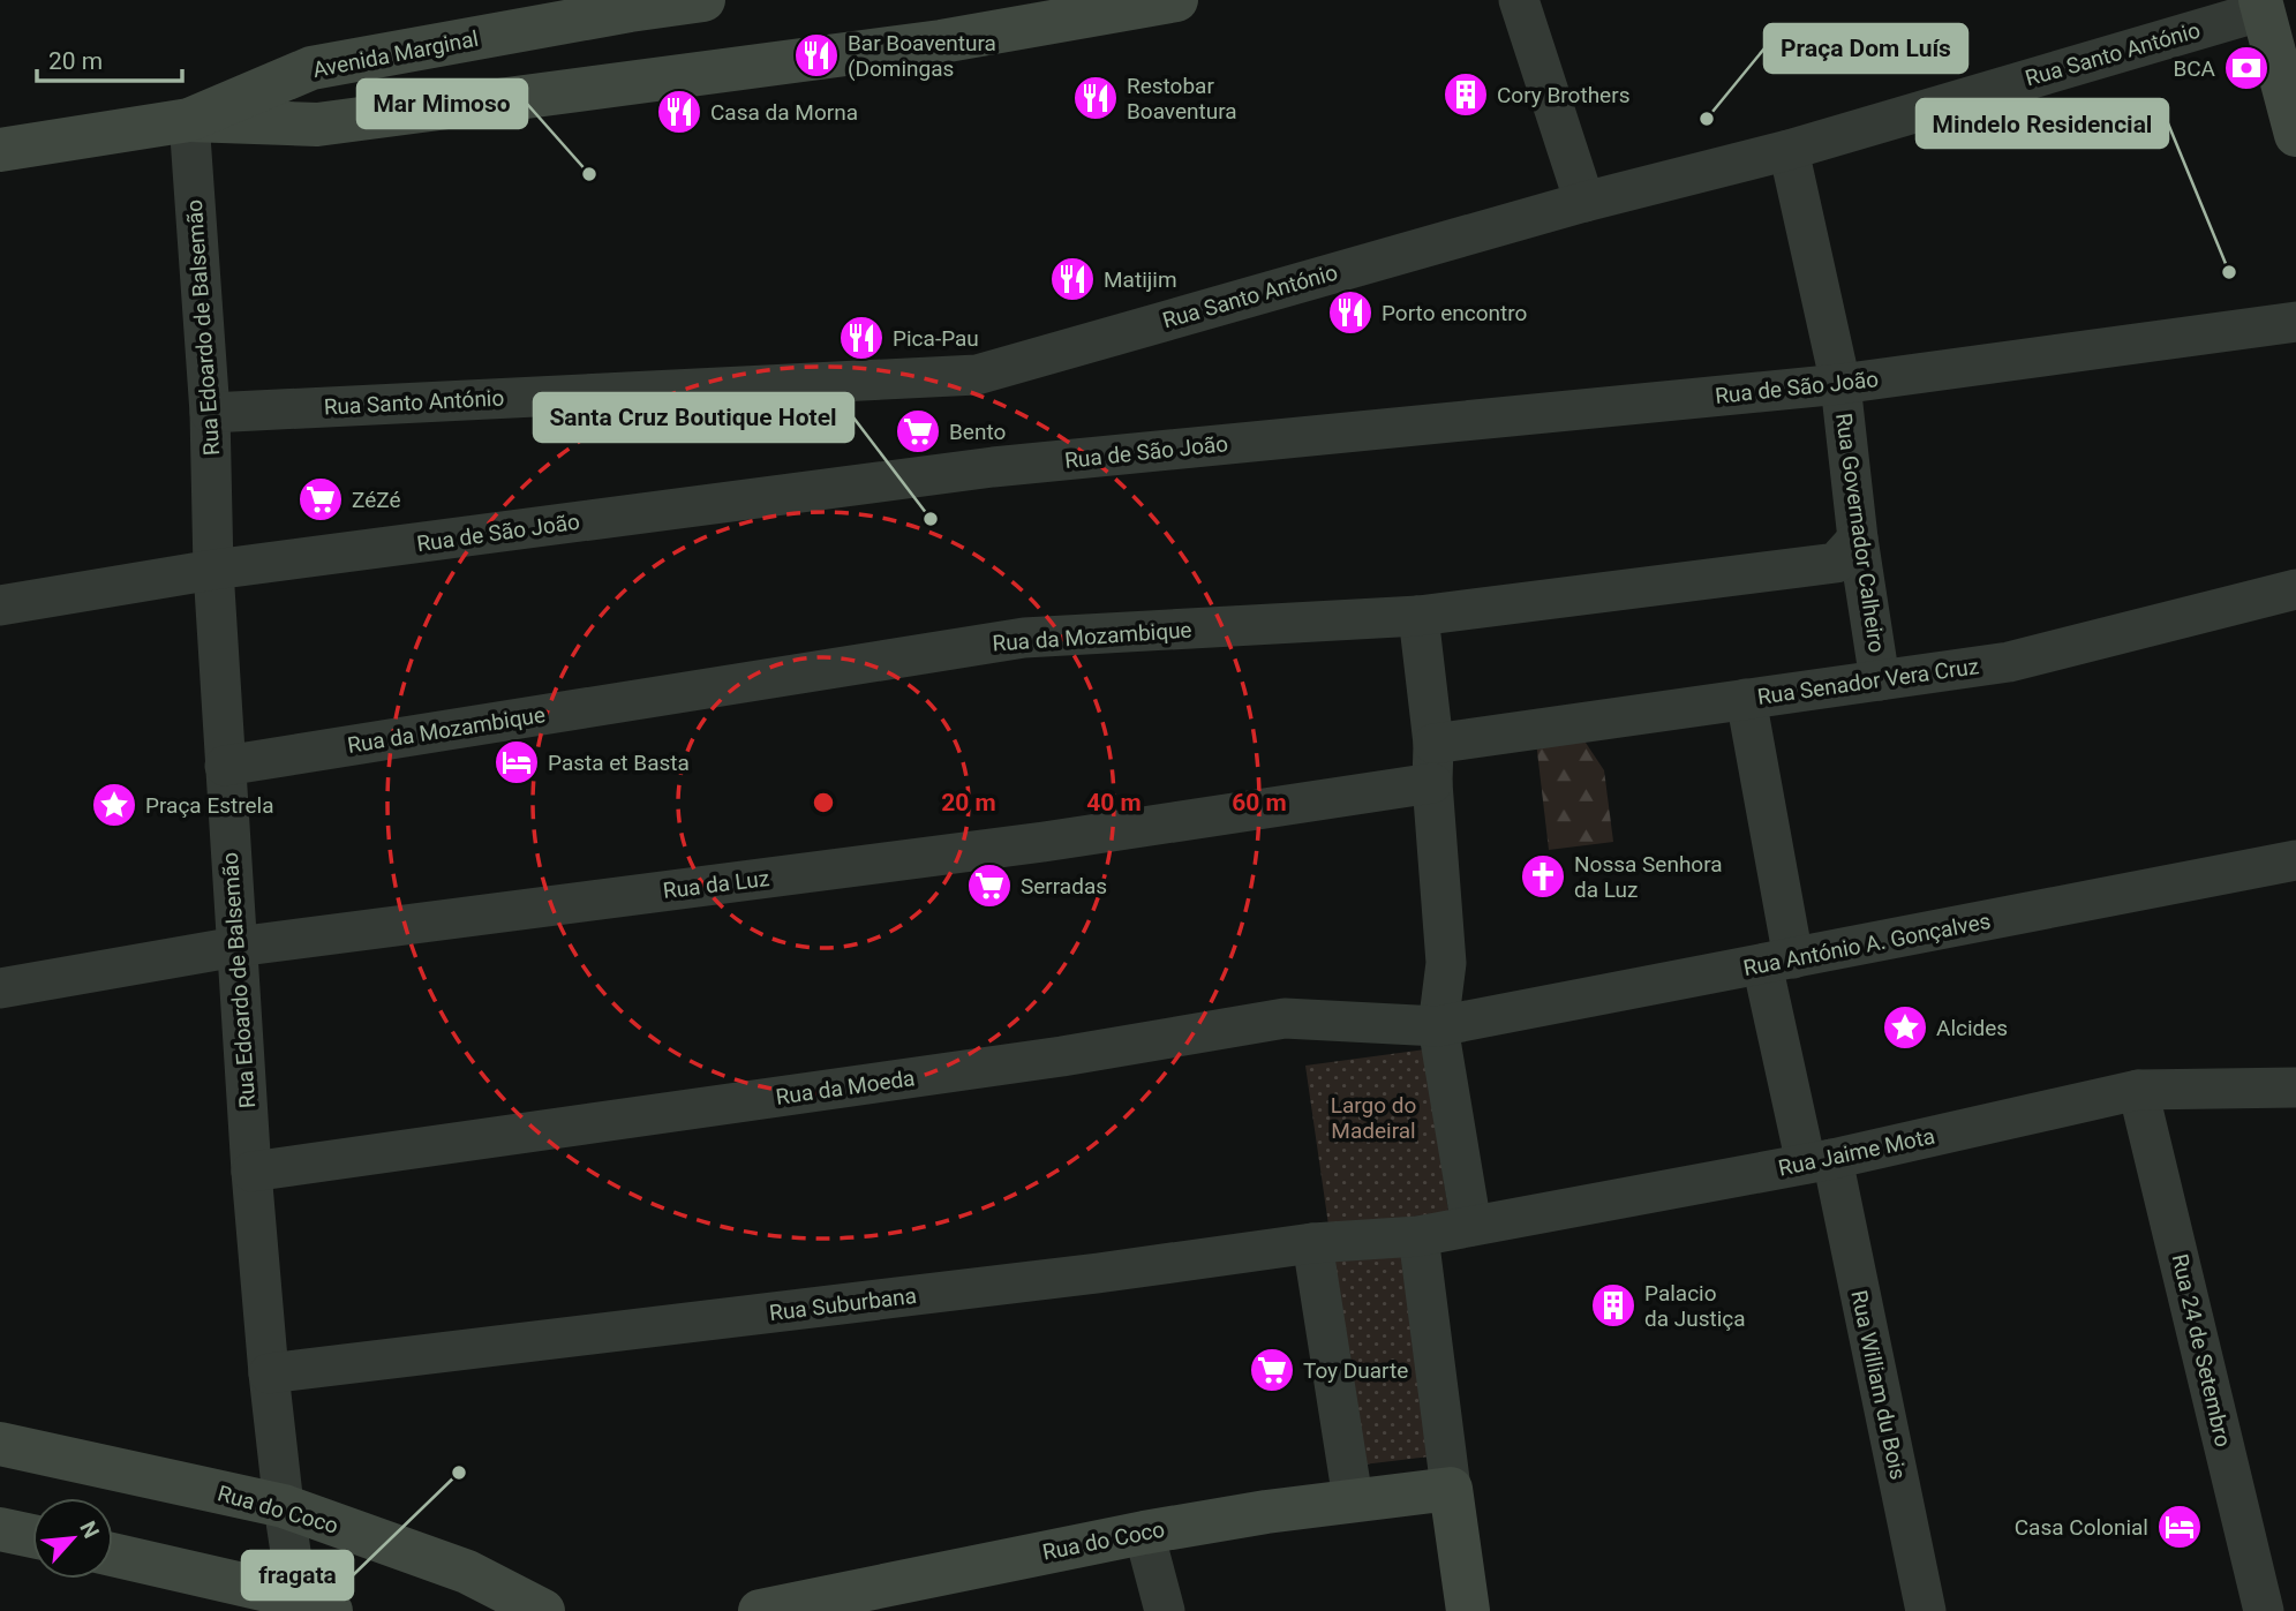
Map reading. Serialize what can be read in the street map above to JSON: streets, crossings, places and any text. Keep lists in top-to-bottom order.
{
  "streets": {
    "main road": ["Avenida Marginal", "Rua do Coco"],
    "street": [
      "Rua Santo António",
      "Rua Edoardo de Balsemão",
      "Rua de São João",
      "Rua Governador Calheiro",
      "Rua da Mozambique",
      "Rua Senador Vera Cruz",
      "Rua da Luz",
      "Rua António A. Gonçalves",
      "Rua da Moeda",
      "Rua Jaime Mota",
      "Rua Suburbana",
      "Rua 24 de Setembro",
      "Rua William du Bois"
    ]
  },
  "crossings": [
    ["Avenida Marginal", "Rua Edoardo de Balsemão"],
    ["Rua Santo António", "Rua Edoardo de Balsemão"],
    ["Rua Santo António", "Rua Governador Calheiro"],
    ["Rua Edoardo de Balsemão", "Rua de São João"],
    ["Rua Edoardo de Balsemão", "Rua da Mozambique"],
    ["Rua Edoardo de Balsemão", "Rua da Luz"],
    ["Rua Edoardo de Balsemão", "Rua da Moeda"],
    ["Rua Edoardo de Balsemão", "Rua Suburbana"],
    ["Rua Edoardo de Balsemão", "Rua do Coco"],
    ["Rua de São João", "Rua Governador Calheiro"],
    ["Rua Governador Calheiro", "Rua da Mozambique"],
    ["Rua Governador Calheiro", "Rua Senador Vera Cruz"],
    ["Rua Senador Vera Cruz", "Rua da Luz"],
    ["Rua Senador Vera Cruz", "Rua William du Bois"],
    ["Rua António A. Gonçalves", "Rua da Moeda"],
    ["Rua António A. Gonçalves", "Rua William du Bois"],
    ["Rua Jaime Mota", "Rua Suburbana"],
    ["Rua Jaime Mota", "Rua 24 de Setembro"],
    ["Rua Jaime Mota", "Rua William du Bois"]
  ],
  "parks": ["Largo do Madeiral"],
  "places": {
    "restaurant": [
      "Bar Boaventura (Domingas",
      "Restobar Boaventura",
      "Casa da Morna",
      "Matijim",
      "Porto encontro",
      "Pica-Pau"
    ],
    "bank": ["BCA"],
    "building": ["Cory Brothers", "Palacio da Justiça"],
    "other": [
      "Praça Dom Luís",
      "Mar Mimoso",
      "Mindelo Residencial",
      "Santa Cruz Boutique Hotel",
      "fragata"
    ],
    "supermarket": [
      "Bento",
      "ZéZé",
      "Serradas",
      "Toy Duarte"
    ],
    "hotel": ["Pasta et Basta", "Casa Colonial"],
    "place": ["Praça Estrela", "Alcides"],
    "church": ["Nossa Senhora da Luz"]
  },
  "scale_bar": "20 m",
  "north": "top right",
  "rings": ["20 m", "40 m", "60 m"]
}
